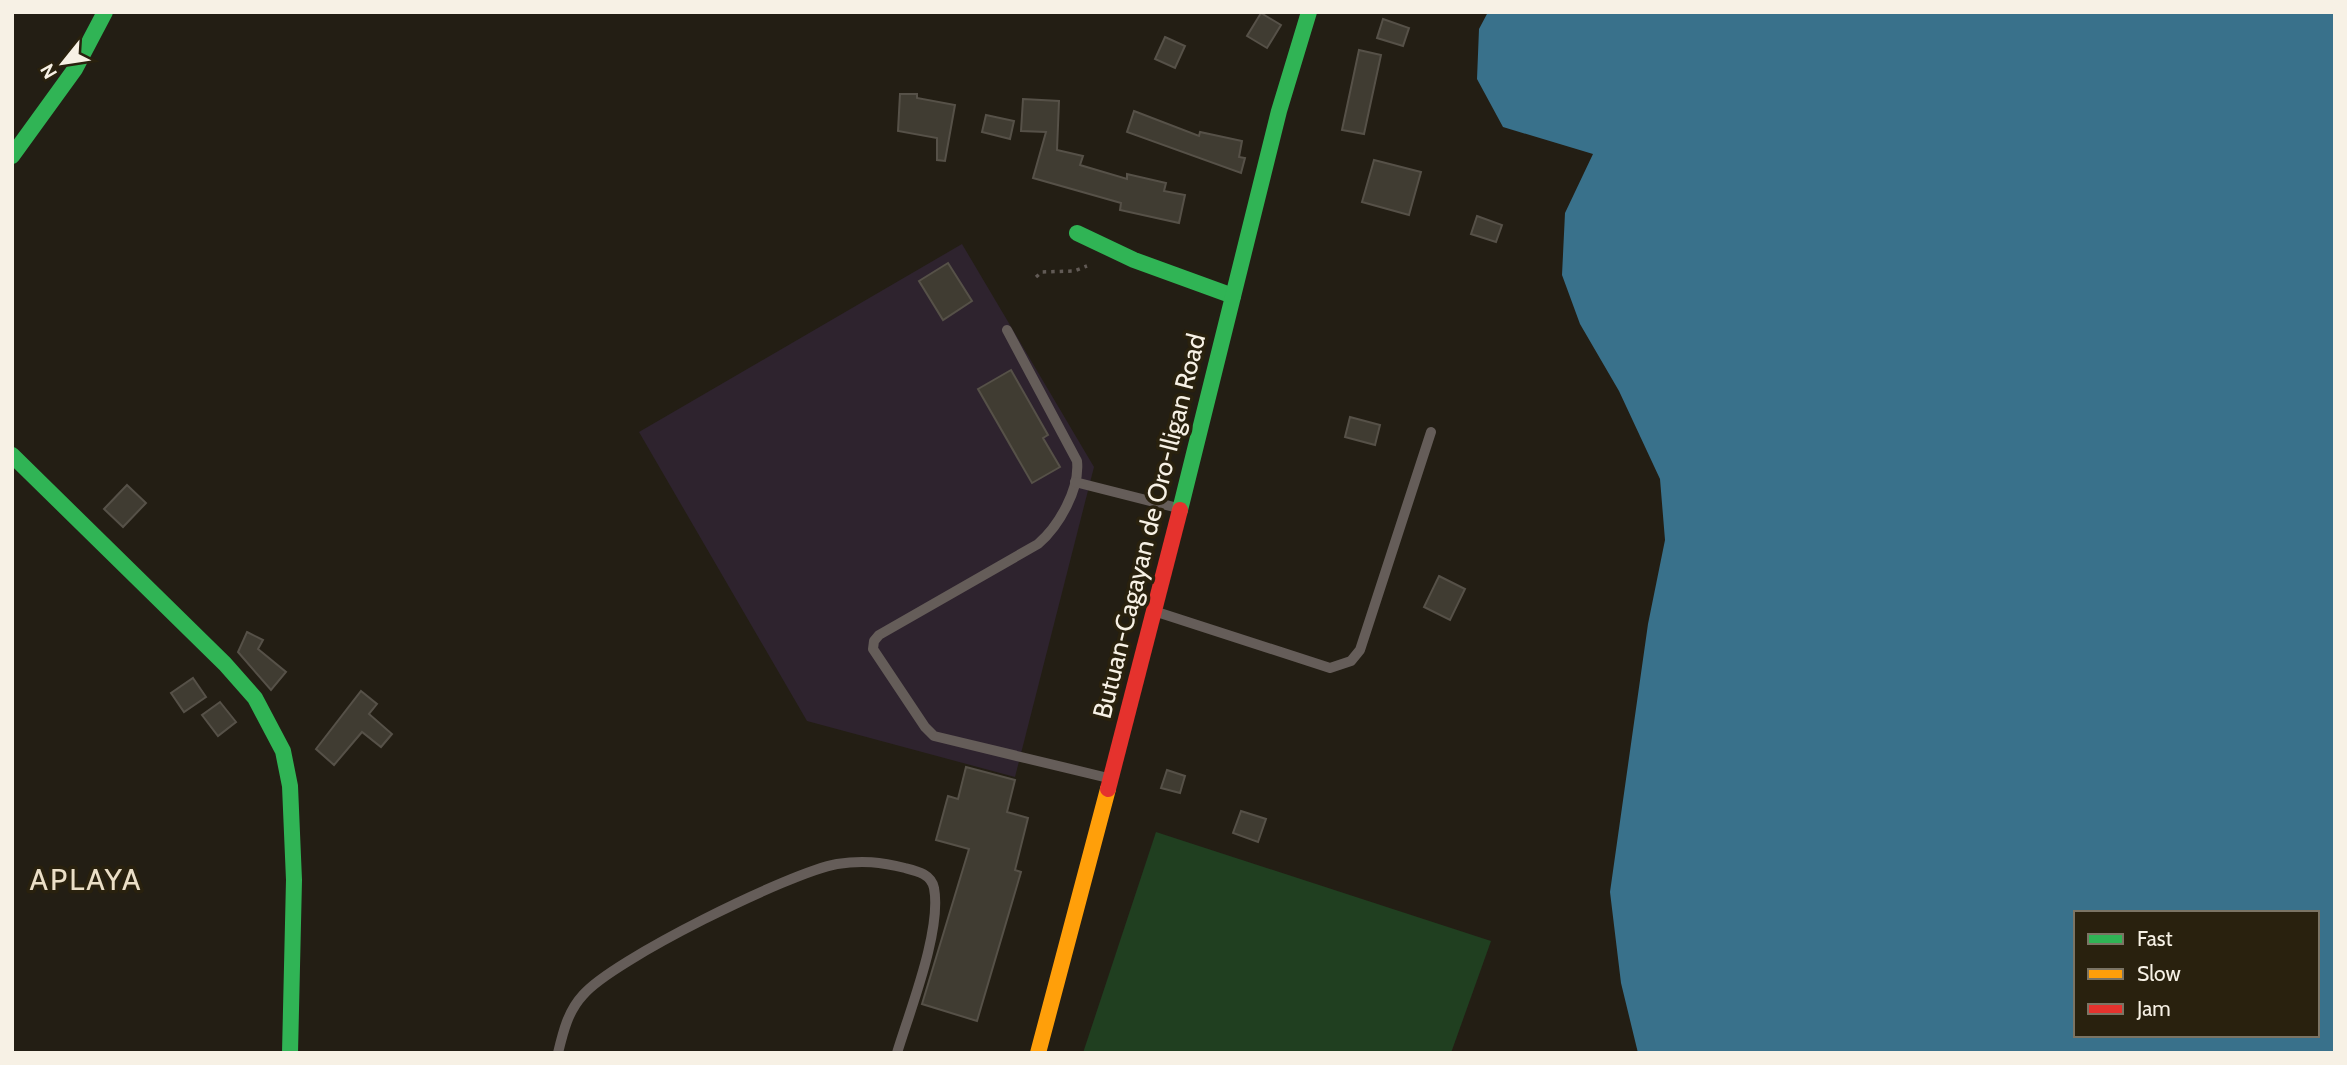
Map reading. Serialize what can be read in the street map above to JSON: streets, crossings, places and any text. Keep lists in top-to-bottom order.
{
  "streets": {
    "main road": ["Butuan-Cagayan de Oro-Iligan Road"]
  },
  "districts": ["APLAYA"],
  "legend": ["Fast", "Slow", "Jam"],
  "north": "bottom left"
}
